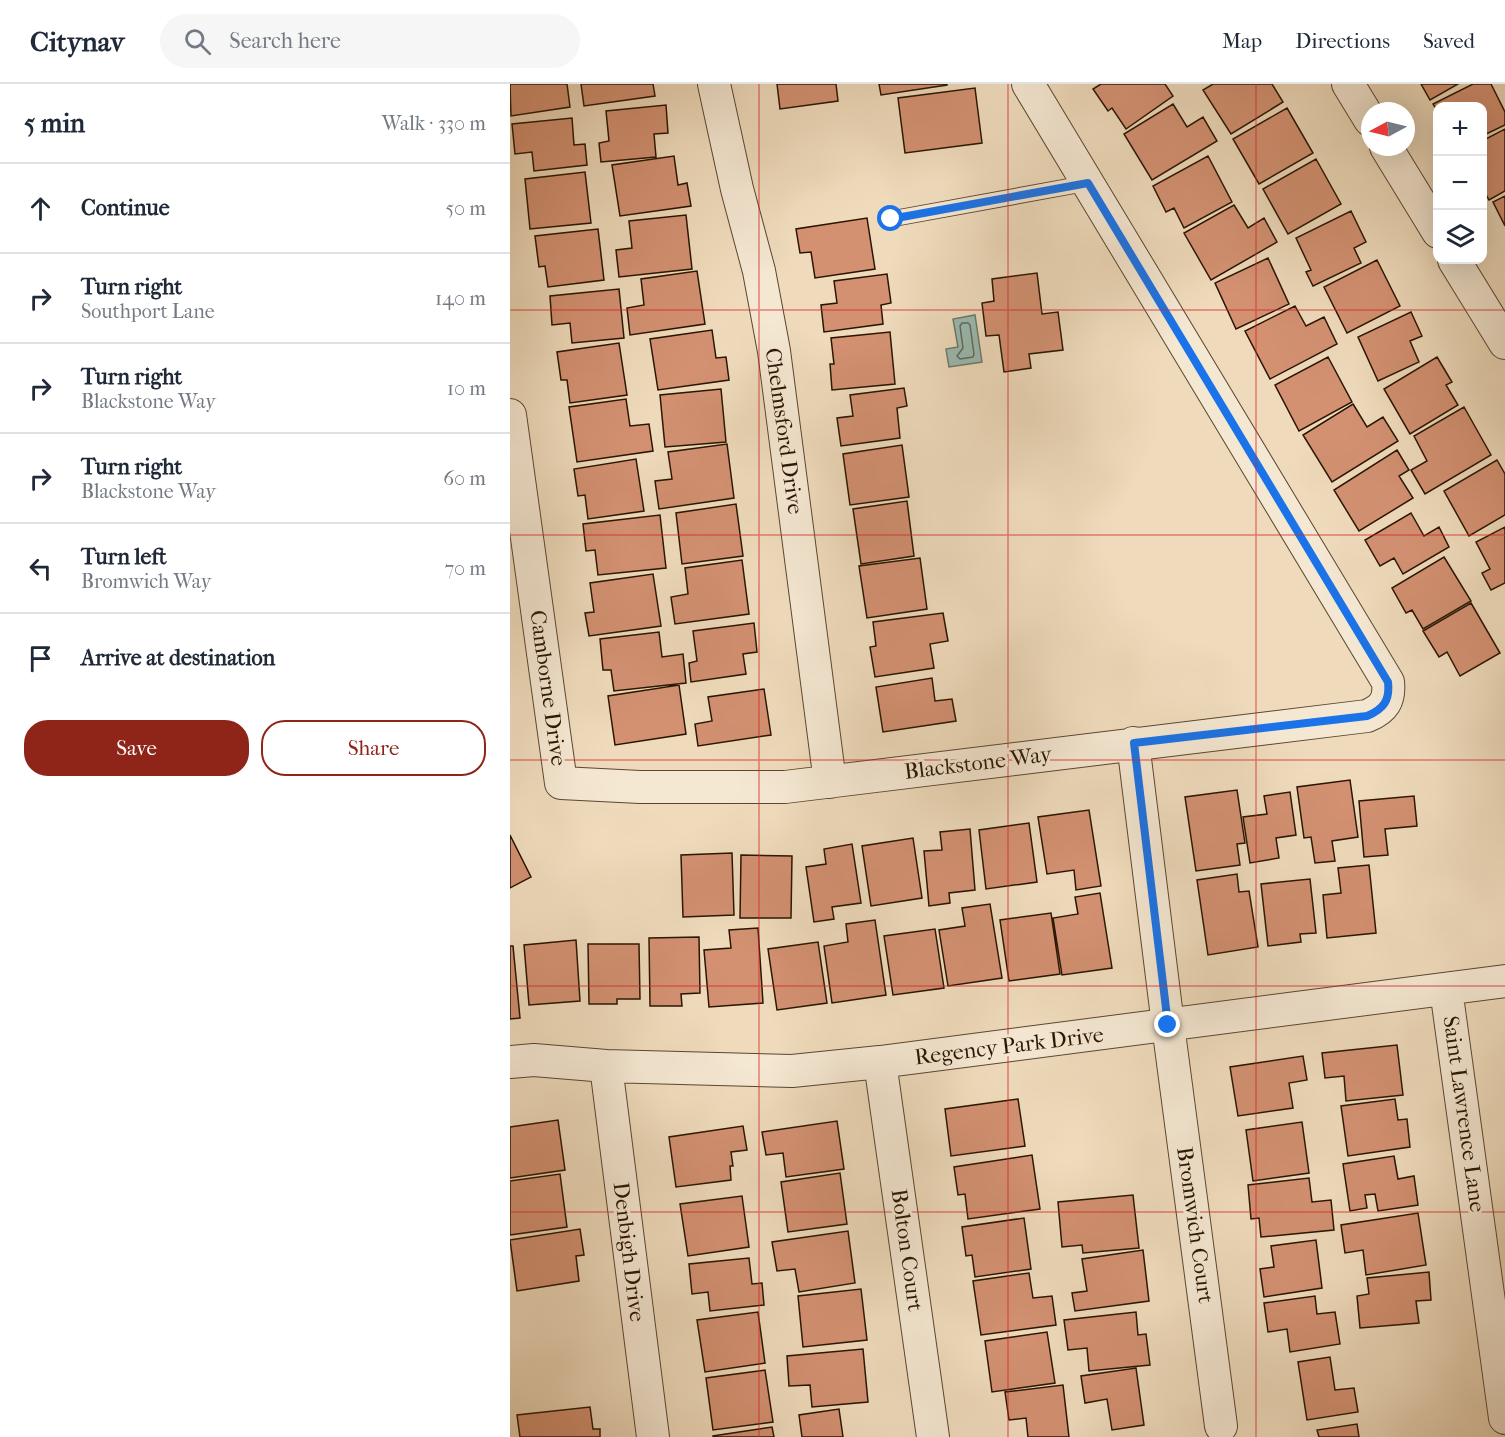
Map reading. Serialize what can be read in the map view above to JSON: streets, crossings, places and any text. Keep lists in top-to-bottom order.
{
  "streets": {
    "street": [
      "Chelmsford Drive",
      "Camborne Drive",
      "Blackstone Way",
      "Regency Park Drive",
      "Saint Lawrence Lane",
      "Bromwich Court",
      "Bolton Court",
      "Denbigh Drive"
    ]
  },
  "crossings": [
    ["Chelmsford Drive", "Blackstone Way"],
    ["Camborne Drive", "Blackstone Way"],
    ["Blackstone Way", "Bromwich Court"],
    ["Regency Park Drive", "Saint Lawrence Lane"],
    ["Regency Park Drive", "Bromwich Court"],
    ["Regency Park Drive", "Bolton Court"],
    ["Regency Park Drive", "Denbigh Drive"]
  ],
  "north": "left",
  "page": {
    "header": "Citynav",
    "search": "Search here",
    "nav": ["Map", "Directions", "Saved"],
    "heading": ["5 min", "Walk · 330 m"],
    "map_buttons": ["+", "−"],
    "list": [
      ["Continue", "50 m"],
      ["Turn right", "Southport Lane", "140 m"],
      ["Turn right", "Blackstone Way", "10 m"],
      ["Turn right", "Blackstone Way", "60 m"],
      ["Turn left", "Bromwich Way", "70 m"],
      "Arrive at destination"
    ],
    "buttons": ["Save", "Share"]
  }
}
